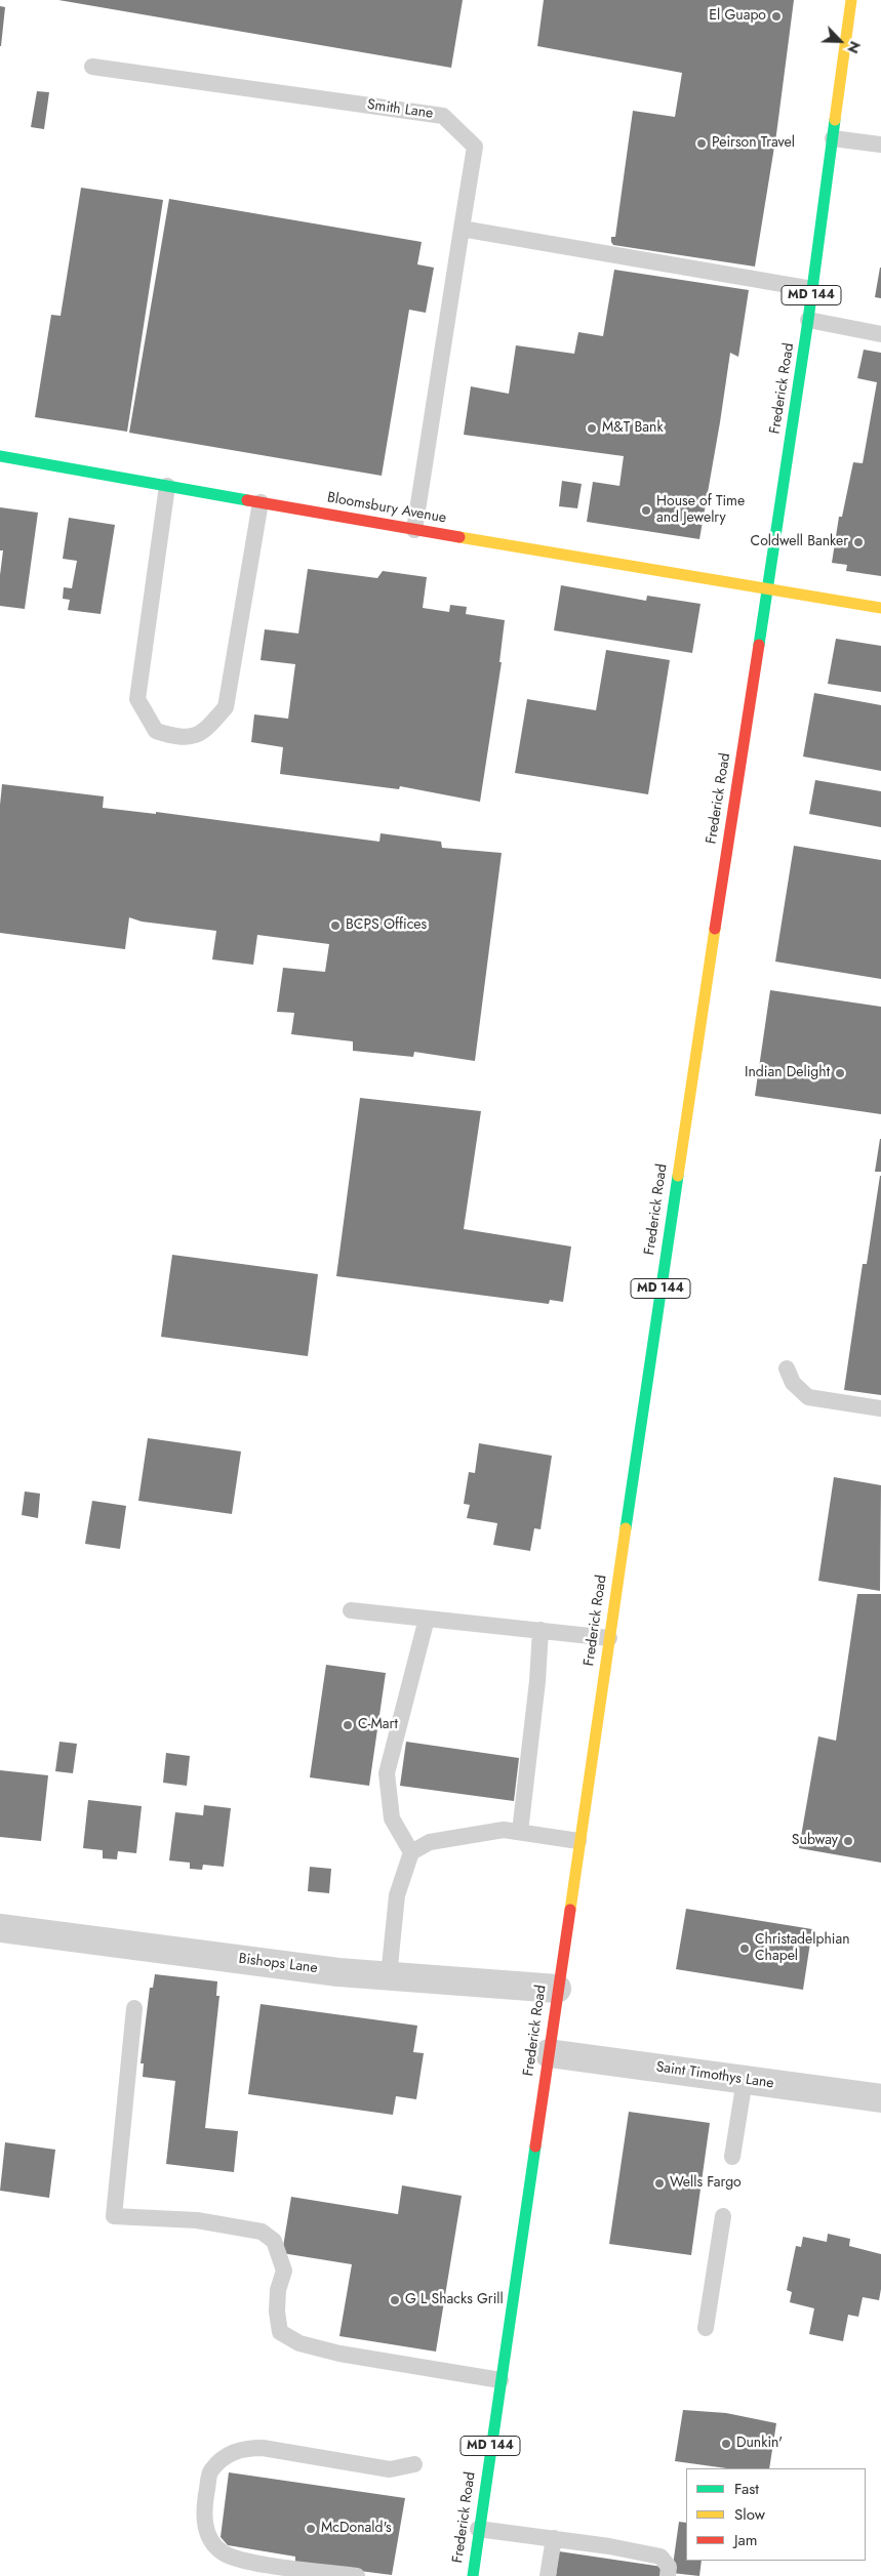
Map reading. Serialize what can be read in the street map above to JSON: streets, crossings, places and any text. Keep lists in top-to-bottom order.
{
  "streets": {
    "main road": ["MD 144", "Frederick Road", "Bloomsbury Avenue"],
    "street": ["Bishops Lane", "Saint Timothys Lane"],
    "lane": ["Smith Lane"]
  },
  "crossings": [
    ["Frederick Road", "Bloomsbury Avenue"],
    ["Frederick Road", "Bishops Lane"],
    ["Frederick Road", "Saint Timothys Lane"]
  ],
  "places": [
    "El Guapo",
    "Peirson Travel",
    "M&T Bank",
    "House of Time and Jewelry",
    "Coldwell Banker",
    "BCPS Offices",
    "Indian Delight",
    "C-Mart",
    "Subway",
    "Christadelphian Chapel",
    "Wells Fargo",
    "G L Shacks Grill",
    "Dunkin'",
    "McDonald's"
  ],
  "legend": ["Fast", "Slow", "Jam"],
  "north": "bottom right"
}
